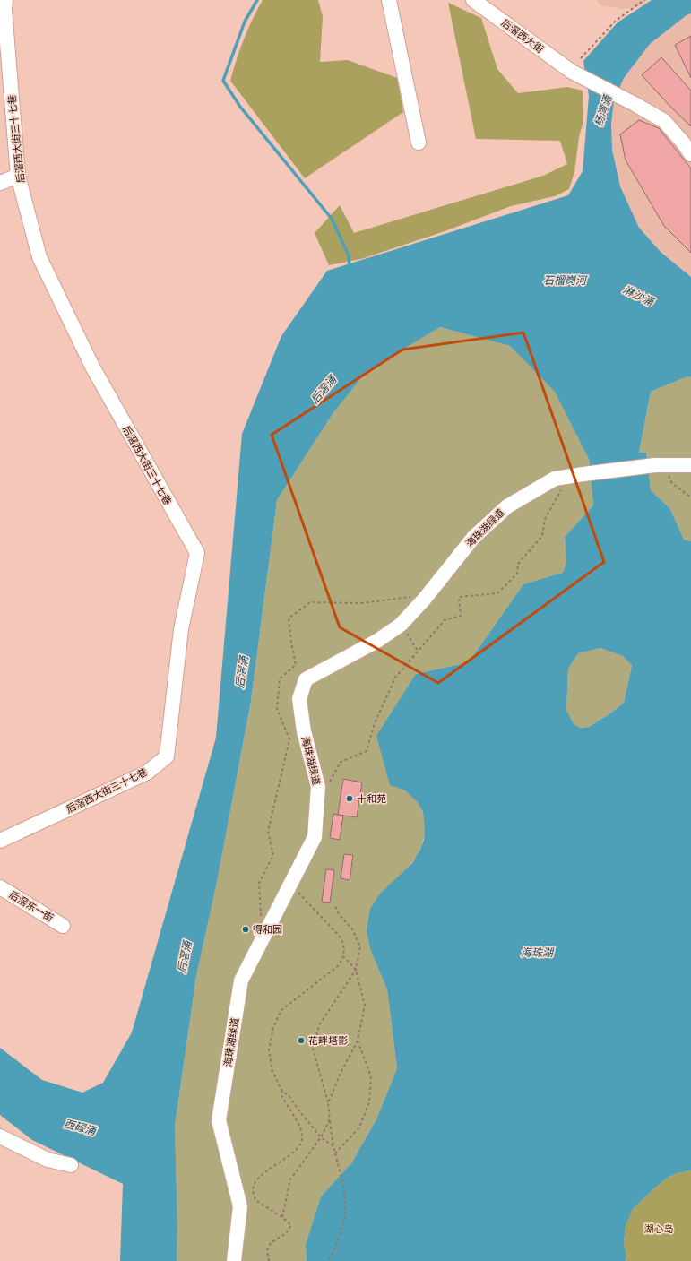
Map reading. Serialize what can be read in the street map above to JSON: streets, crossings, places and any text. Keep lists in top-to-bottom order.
{
  "streets": {
    "street": [
      "后滘西大街",
      "后滘西大街三十七巷",
      "海珠湖绿道",
      "后滘东一街"
    ]
  },
  "water": [
    "杨湾涌",
    "石榴岗河",
    "淋沙涌",
    "后滘涌",
    "海珠湖",
    "西碌涌"
  ],
  "parks": ["湖心岛"],
  "places": ["十和苑", "得和园", "花畔塔影"]
}
